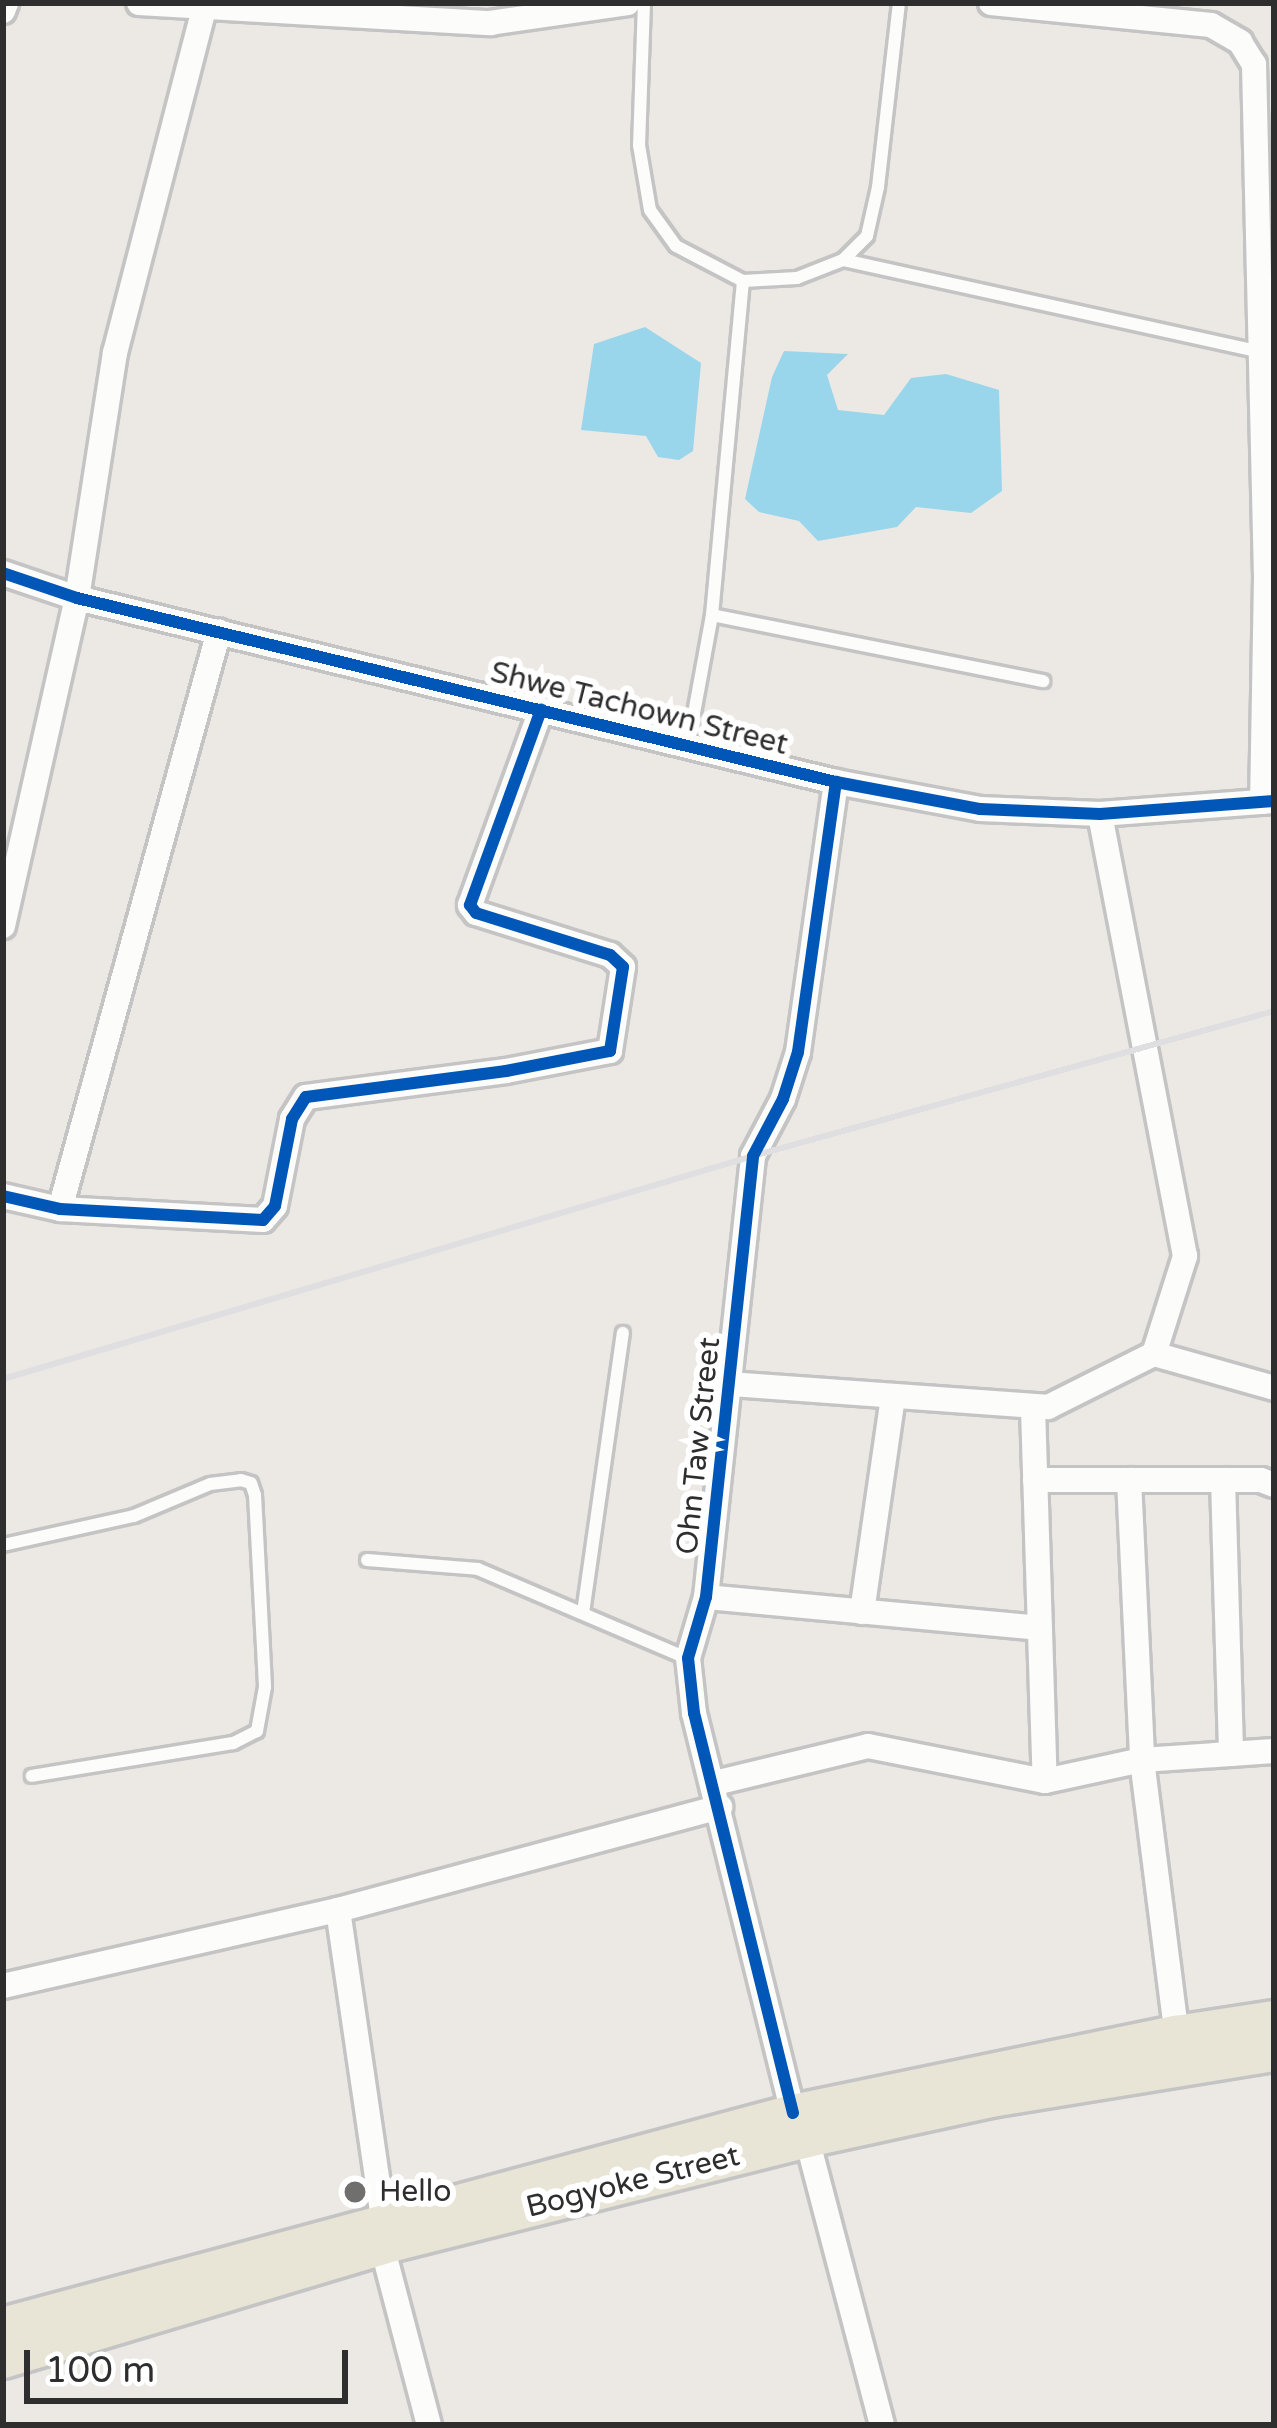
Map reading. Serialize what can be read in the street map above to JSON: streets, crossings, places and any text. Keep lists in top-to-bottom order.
{
  "streets": {
    "main road": ["Bogyoke Street"],
    "street": ["Shwe Tachown Street", "Ohn Taw Street"]
  },
  "crossings": [
    ["Shwe Tachown Street", "Ohn Taw Street"],
    ["Ohn Taw Street", "Bogyoke Street"]
  ],
  "places": ["Hello"],
  "scale_bar": "100 m"
}
